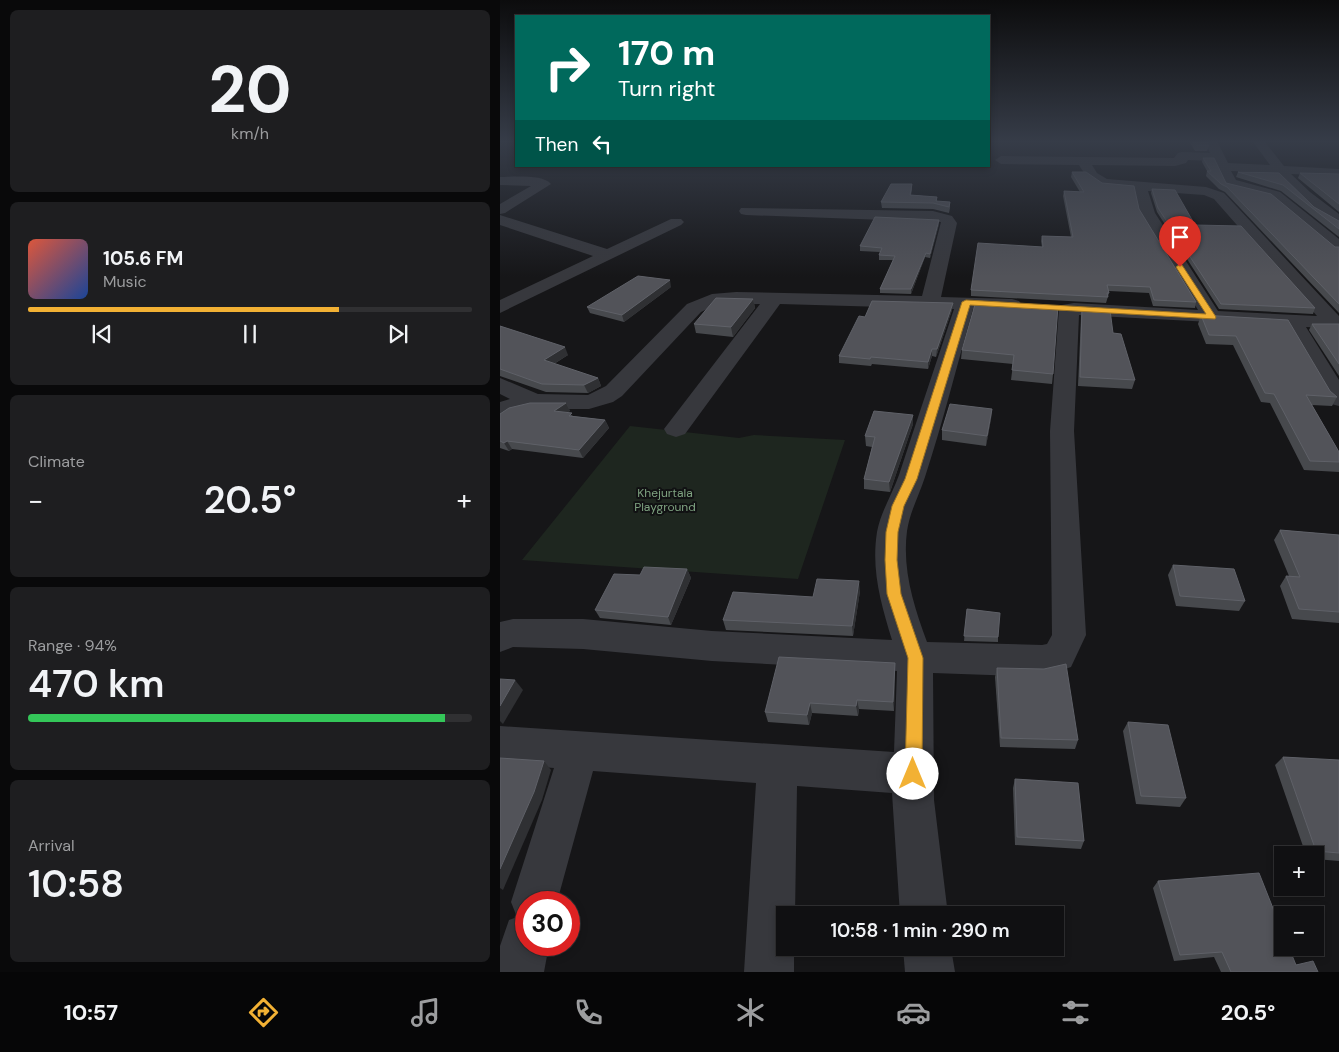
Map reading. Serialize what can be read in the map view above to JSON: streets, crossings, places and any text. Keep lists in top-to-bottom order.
{
  "parks": ["Khejurtala Playground"],
  "page": {
    "tile": [
      ["20", "km/h"],
      "Climate",
      ["Range · 94%", "470 km"],
      ["Arrival", "10:58"]
    ],
    "turn": ["170 m", "Turn right"],
    "then": "Then",
    "song": ["105.6 FM", "Music"],
    "heat": ["−", "20.5°", "+"],
    "map_buttons": ["+", "−"],
    "limit": "30",
    "trip": "10:58 · 1 min · 290 m",
    "tabs": ["10:57", "20.5°"]
  }
}
